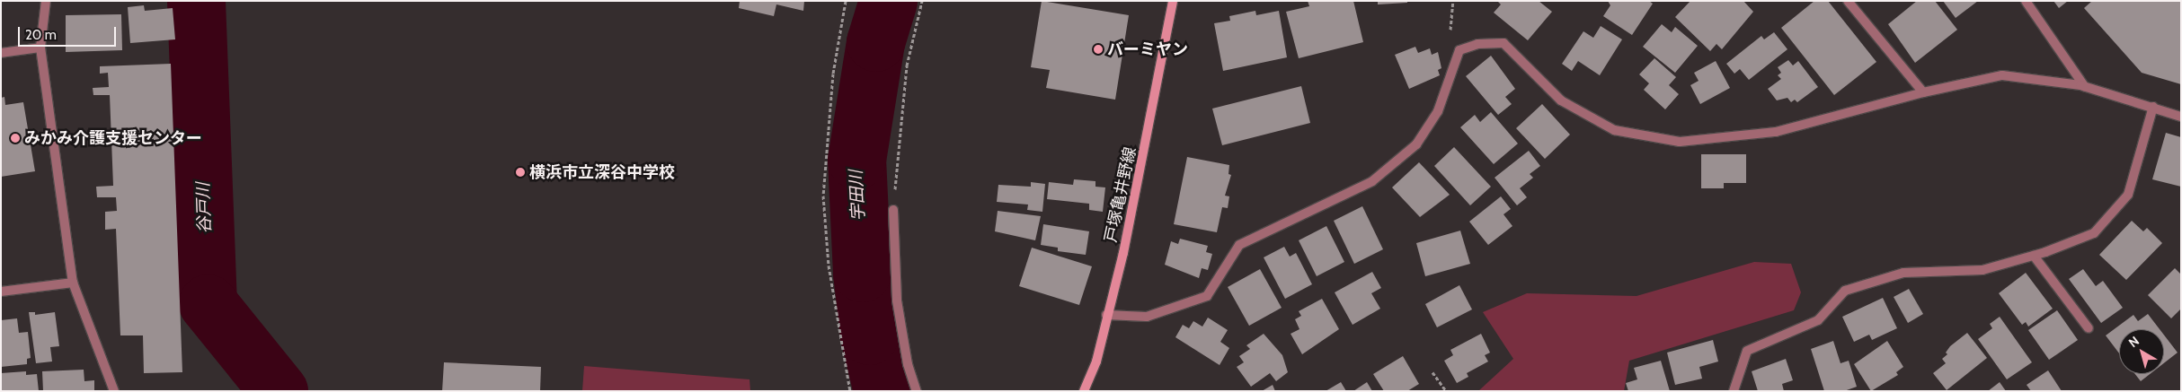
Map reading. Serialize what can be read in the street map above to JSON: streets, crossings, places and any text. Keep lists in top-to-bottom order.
{
  "streets": {
    "main road": ["戸塚亀井野線"]
  },
  "water": ["宇田川", "谷戸川"],
  "places": ["バーミヤン", "みかみ介護支援センター", "横浜市立深谷中学校"],
  "scale_bar": "20 m",
  "north": "top left"
}
